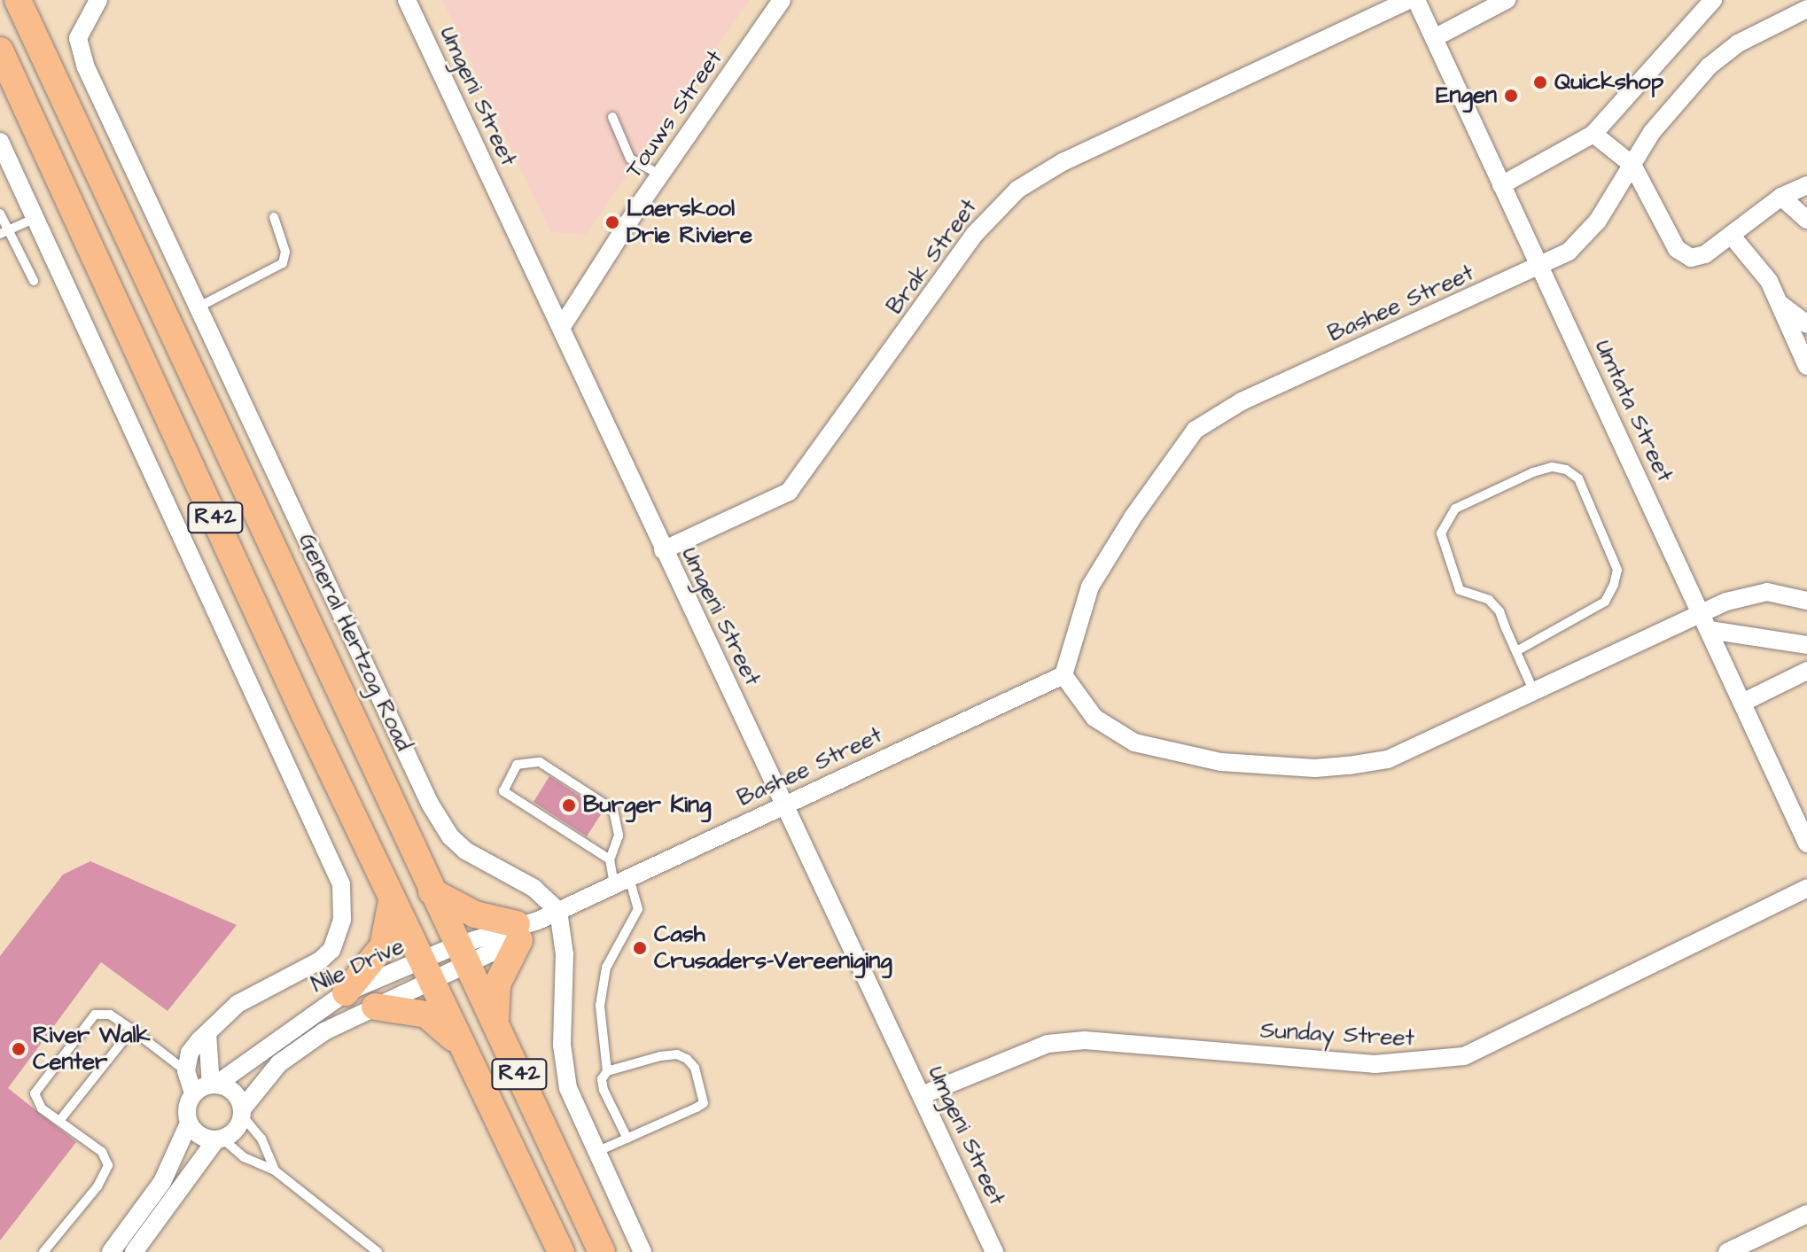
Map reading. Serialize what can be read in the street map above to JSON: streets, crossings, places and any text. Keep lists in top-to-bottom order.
{
  "streets": {
    "main road": ["R42", "General Hertzog Road"],
    "street": [
      "Umgeni Street",
      "Touws Street",
      "Brak Street",
      "Bashee Street",
      "Umtata Street",
      "Nile Drive",
      "Sunday Street"
    ]
  },
  "crossings": [
    ["Umgeni Street", "Touws Street"],
    ["Umgeni Street", "Brak Street"],
    ["Umgeni Street", "Bashee Street"],
    ["Umgeni Street", "Sunday Street"],
    ["Bashee Street", "Umtata Street"],
    ["Bashee Street", "General Hertzog Road"],
    ["Bashee Street", "Nile Drive"],
    ["R42", "Nile Drive"],
    ["General Hertzog Road", "Nile Drive"]
  ],
  "places": [
    "Quickshop",
    "Engen",
    "Laerskool Drie Riviere",
    "Burger King",
    "Cash Crusaders-Vereeniging",
    "River Walk Center"
  ]
}
